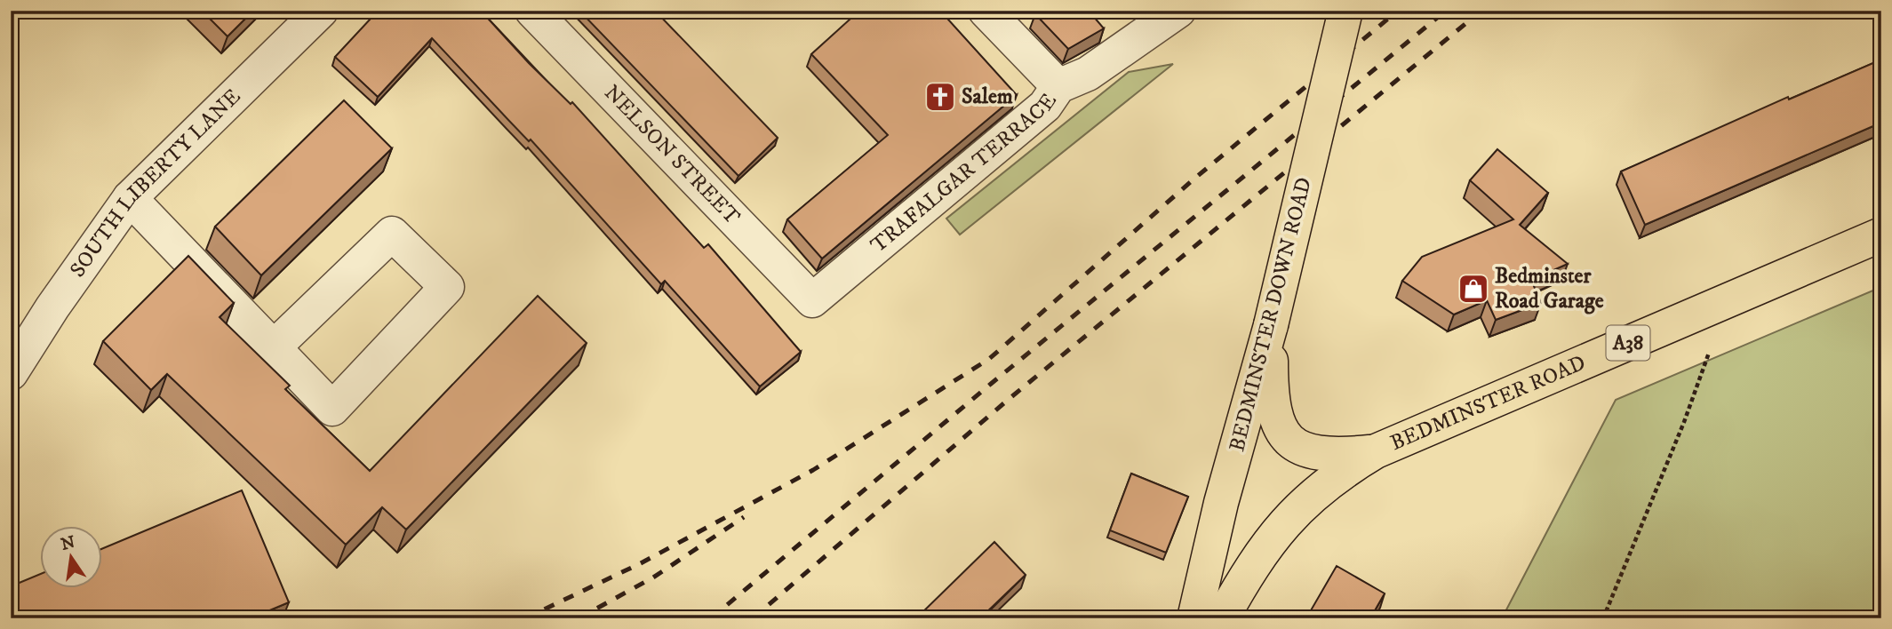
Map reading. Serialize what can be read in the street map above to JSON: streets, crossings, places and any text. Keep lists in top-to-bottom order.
{
  "streets": {
    "highway": ["BEDMINSTER DOWN ROAD", "A38", "BEDMINSTER ROAD"],
    "street": ["NELSON STREET", "TRAFALGAR TERRACE", "SOUTH LIBERTY LANE"]
  },
  "crossings": [
    ["NELSON STREET", "TRAFALGAR TERRACE"],
    ["BEDMINSTER DOWN ROAD", "A38"],
    ["A38", "BEDMINSTER ROAD"]
  ],
  "places": {
    "church": ["Salem"],
    "shop": ["Bedminster Road Garage"]
  },
  "north": "top"
}
